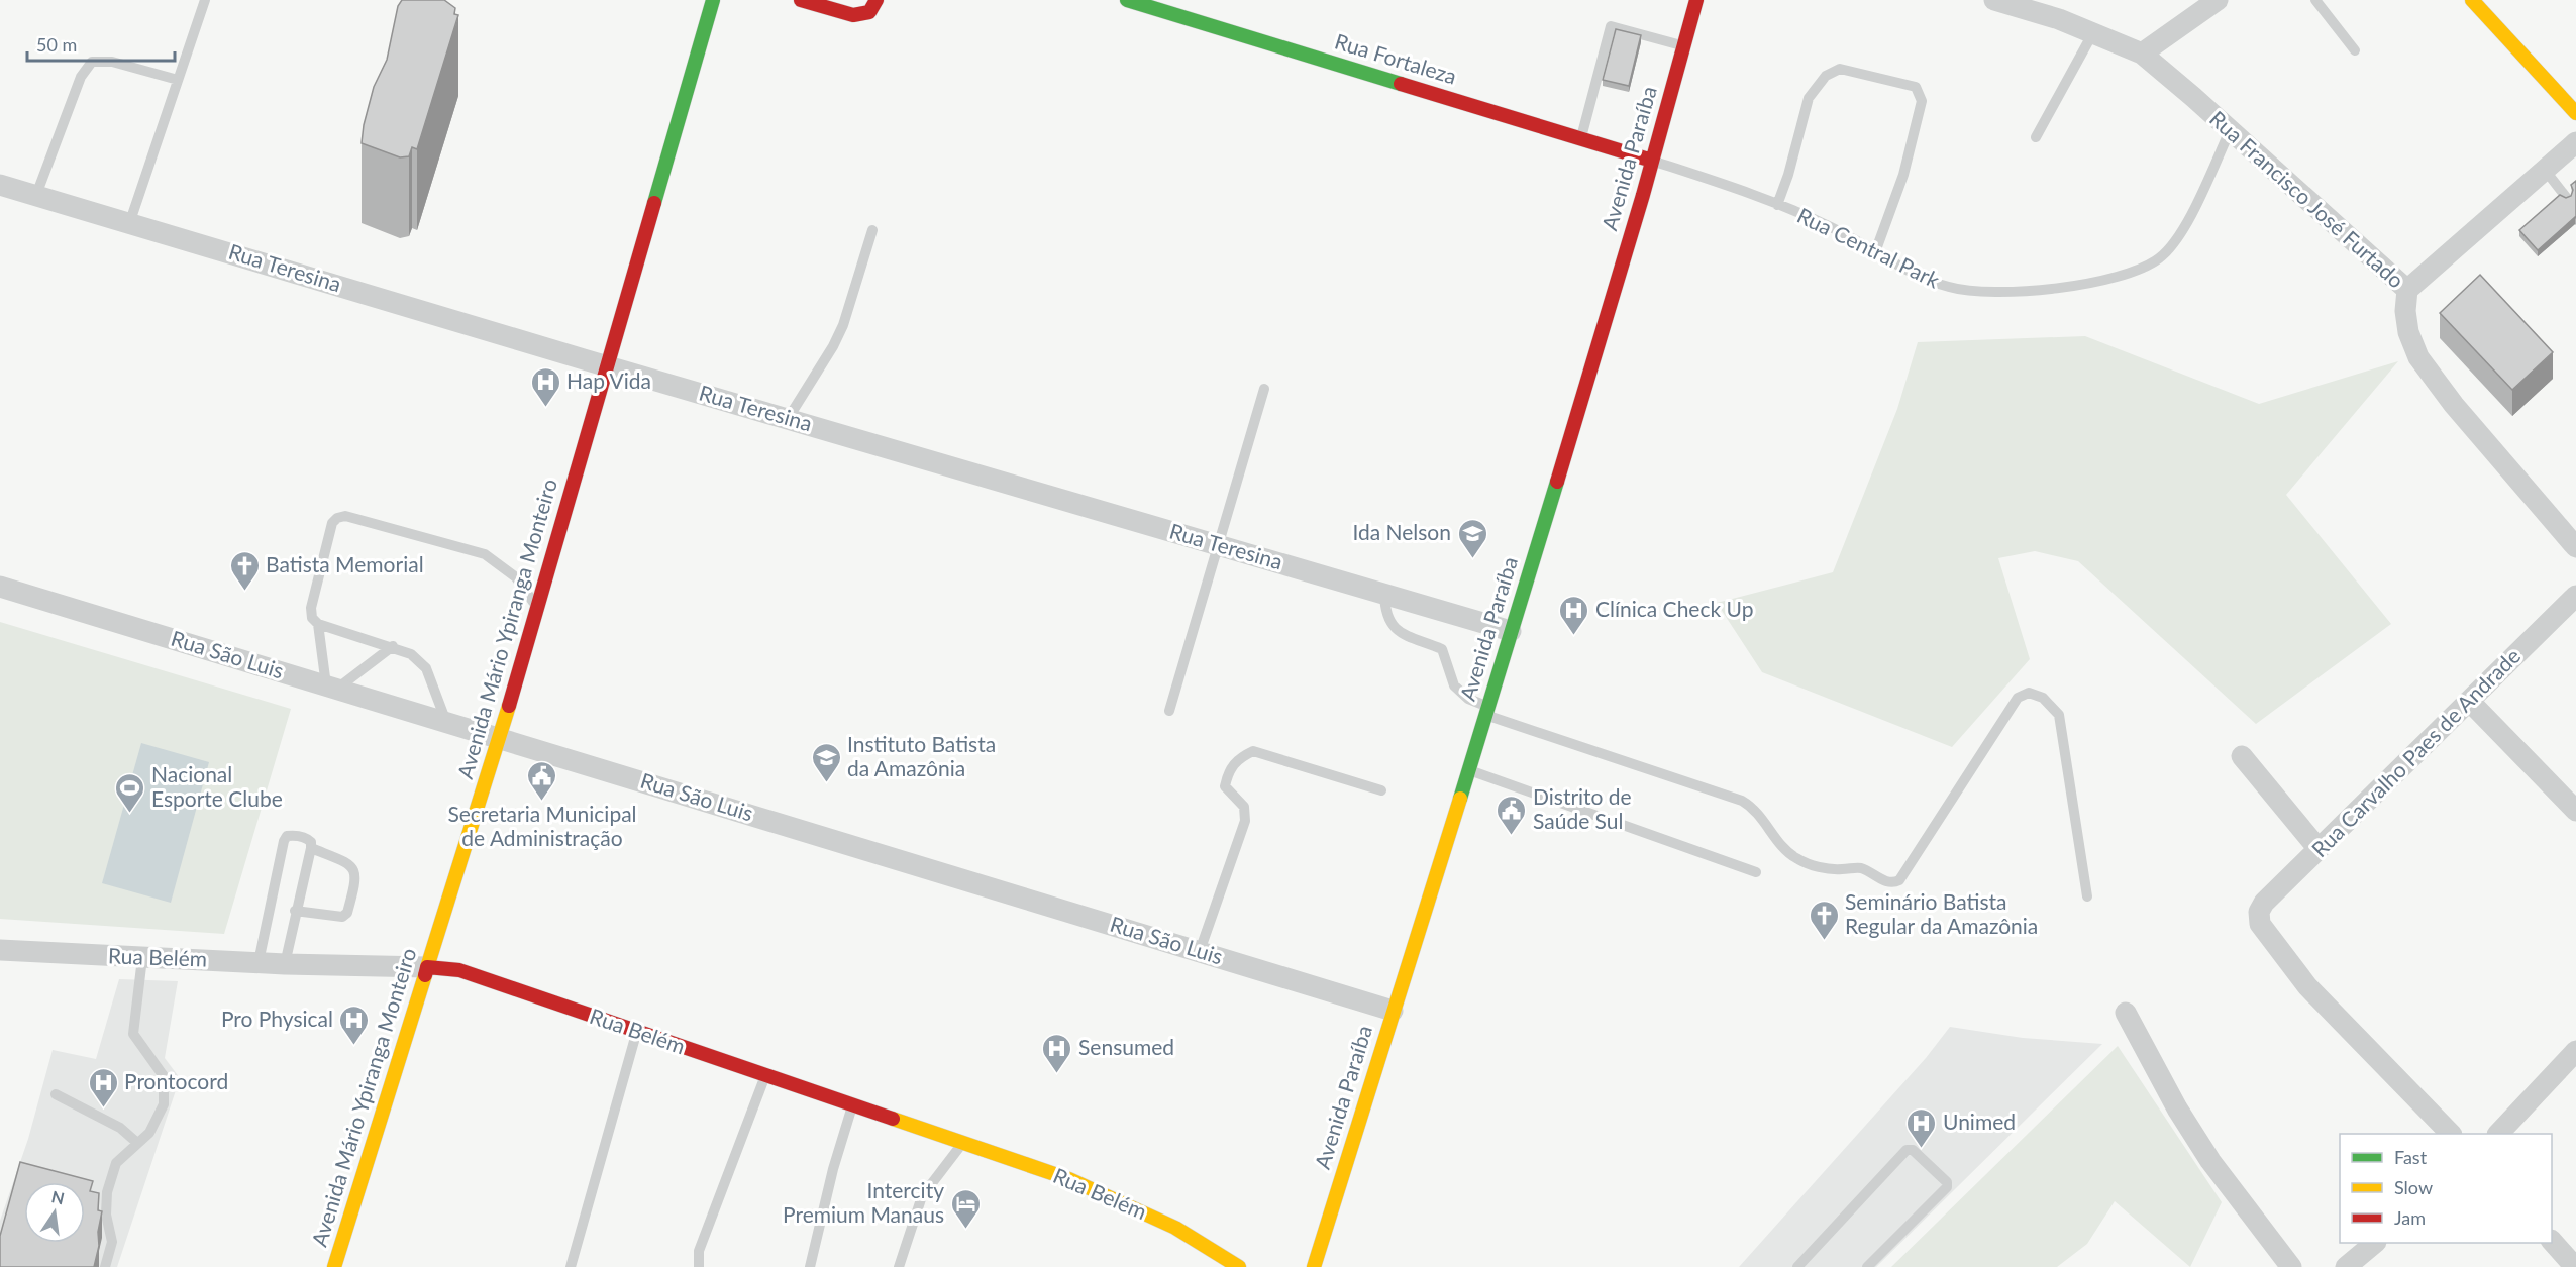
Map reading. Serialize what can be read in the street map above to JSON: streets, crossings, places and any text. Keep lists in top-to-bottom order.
{
  "streets": {
    "main road": [
      "Rua Fortaleza",
      "Avenida Paraíba",
      "Avenida Mário Ypiranga Monteiro",
      "Rua Belém"
    ],
    "street": [
      "Rua Francisco José Furtado",
      "Rua Teresina",
      "Rua São Luis",
      "Rua Carvalho Paes de Andrade"
    ],
    "lane": ["Rua Central Park"]
  },
  "crossings": [
    ["Rua Fortaleza", "Avenida Paraíba"],
    ["Rua Fortaleza", "Rua Central Park"],
    ["Avenida Paraíba", "Rua Central Park"],
    ["Avenida Paraíba", "Rua Teresina"],
    ["Avenida Paraíba", "Rua São Luis"],
    ["Rua Francisco José Furtado", "Rua Central Park"],
    ["Rua Teresina", "Avenida Mário Ypiranga Monteiro"],
    ["Avenida Mário Ypiranga Monteiro", "Rua São Luis"],
    ["Avenida Mário Ypiranga Monteiro", "Rua Belém"]
  ],
  "places": {
    "hospital": [
      "Hap Vida",
      "Clínica Check Up",
      "Pro Physical",
      "Sensumed",
      "Prontocord",
      "Unimed"
    ],
    "school or university": ["Ida Nelson", "Instituto Batista da Amazônia"],
    "church": ["Batista Memorial", "Seminário Batista Regular da Amazônia"],
    "public building": ["Secretaria Municipal de Administração", "Distrito de Saúde Sul"],
    "sports": ["Nacional Esporte Clube"],
    "hotel": ["Intercity Premium Manaus"]
  },
  "legend": ["Fast", "Slow", "Jam"],
  "scale_bar": "50 m",
  "north": "top"
}
